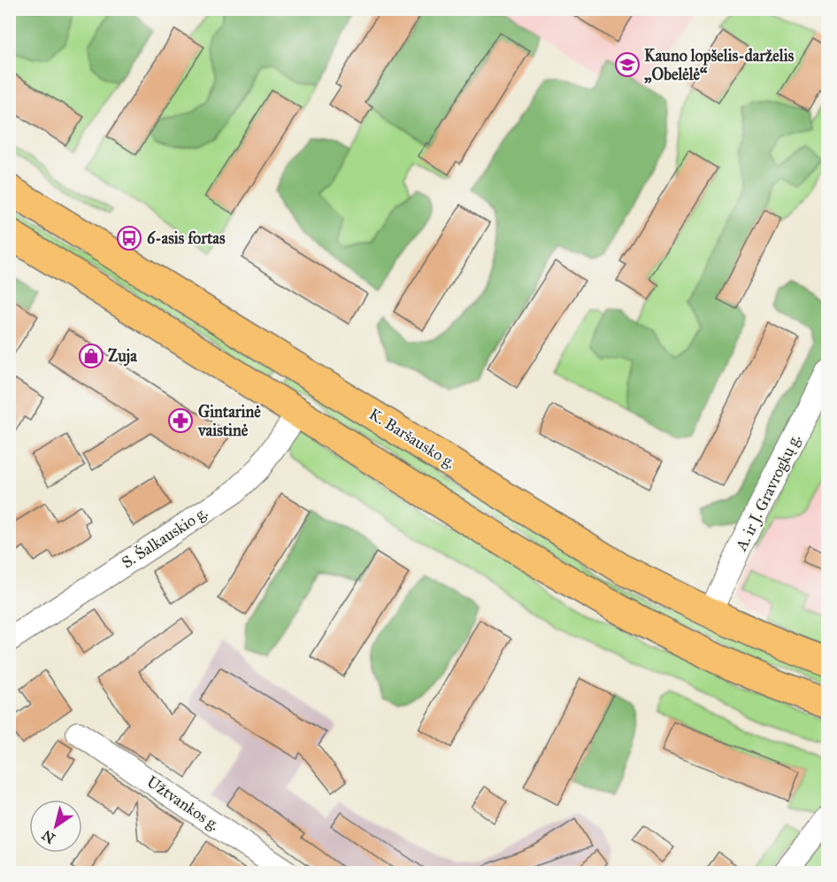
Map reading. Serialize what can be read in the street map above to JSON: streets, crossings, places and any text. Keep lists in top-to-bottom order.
{
  "streets": {
    "main road": ["K. Baršausko g."],
    "street": ["A. ir J. Gravrogkų g.", "S. Šalkauskio g.", "Užtvankos g."]
  },
  "crossings": [
    ["K. Baršausko g.", "A. ir J. Gravrogkų g."]
  ],
  "places": {
    "school or university": ["Kauno lopšelis-darželis „Obelėlė“"],
    "bus stop": ["6-asis fortas"],
    "shop": ["Zuja"],
    "pharmacy": ["Gintarinė vaistinė"]
  },
  "north": "bottom left"
}
